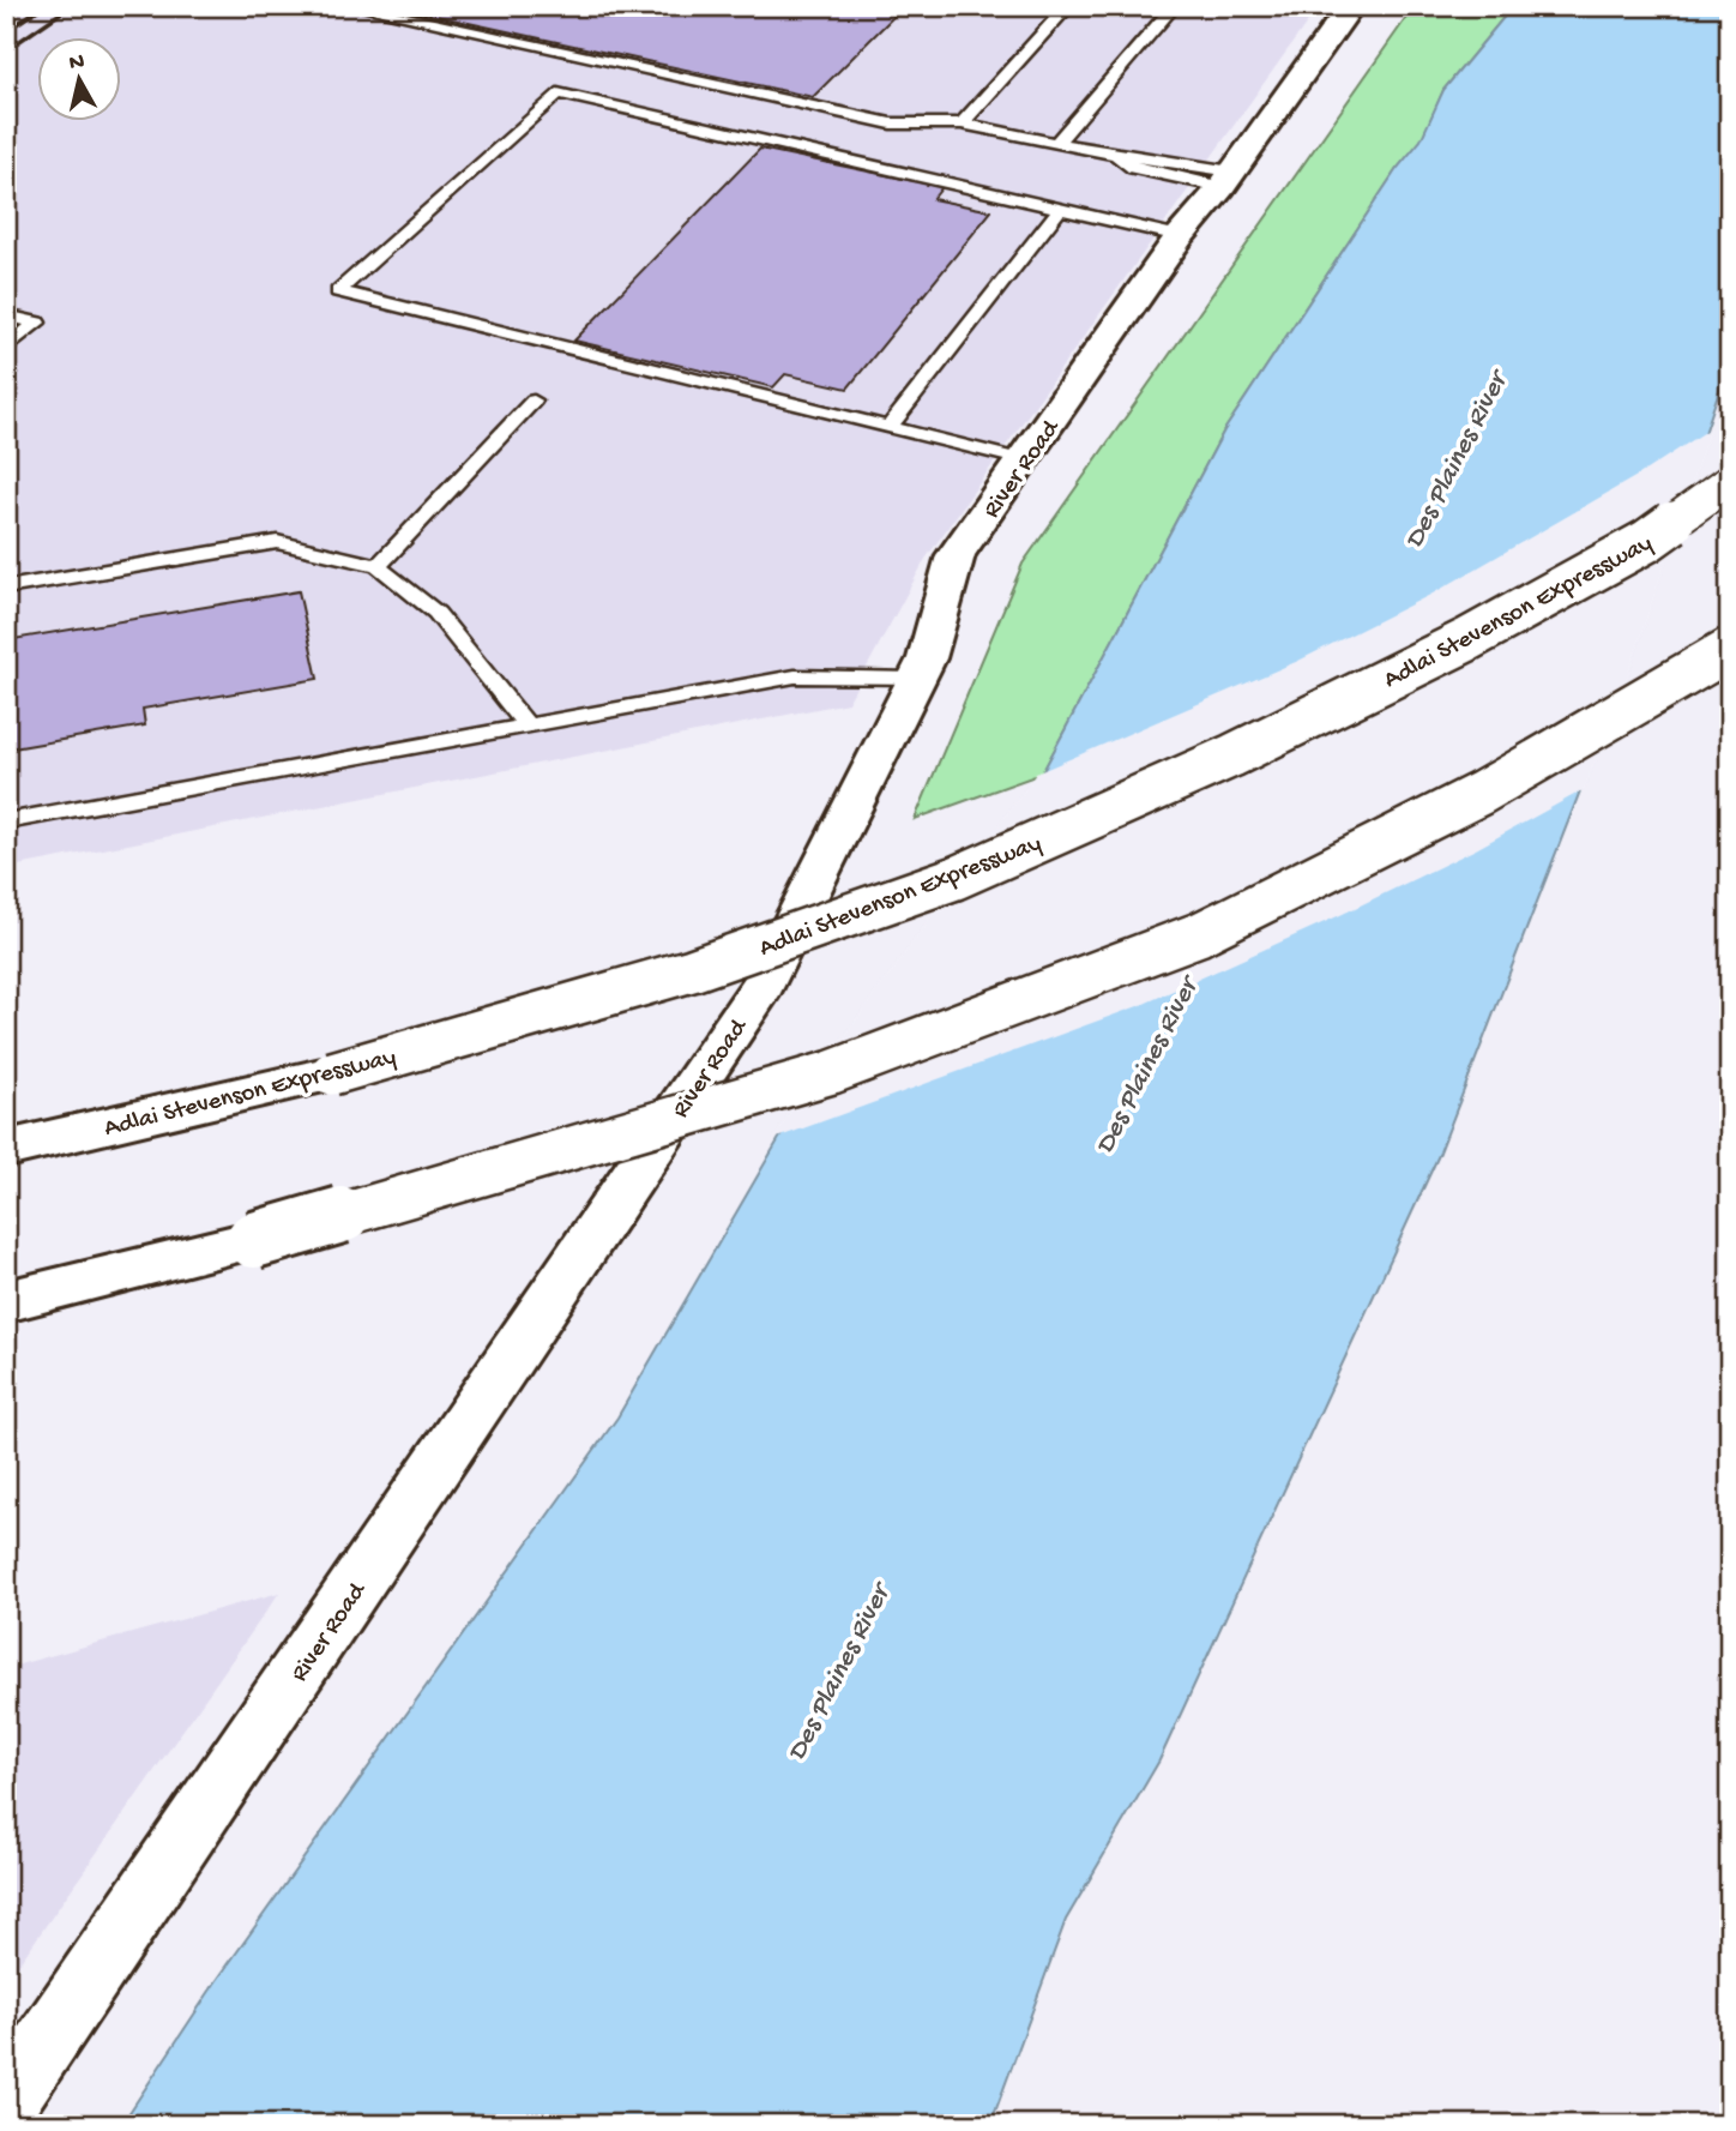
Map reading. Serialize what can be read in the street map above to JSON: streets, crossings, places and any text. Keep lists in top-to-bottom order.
{
  "streets": {
    "main road": ["River Road", "Adlai Stevenson Expressway"]
  },
  "water": ["Des Plaines River"],
  "north": "top"
}
